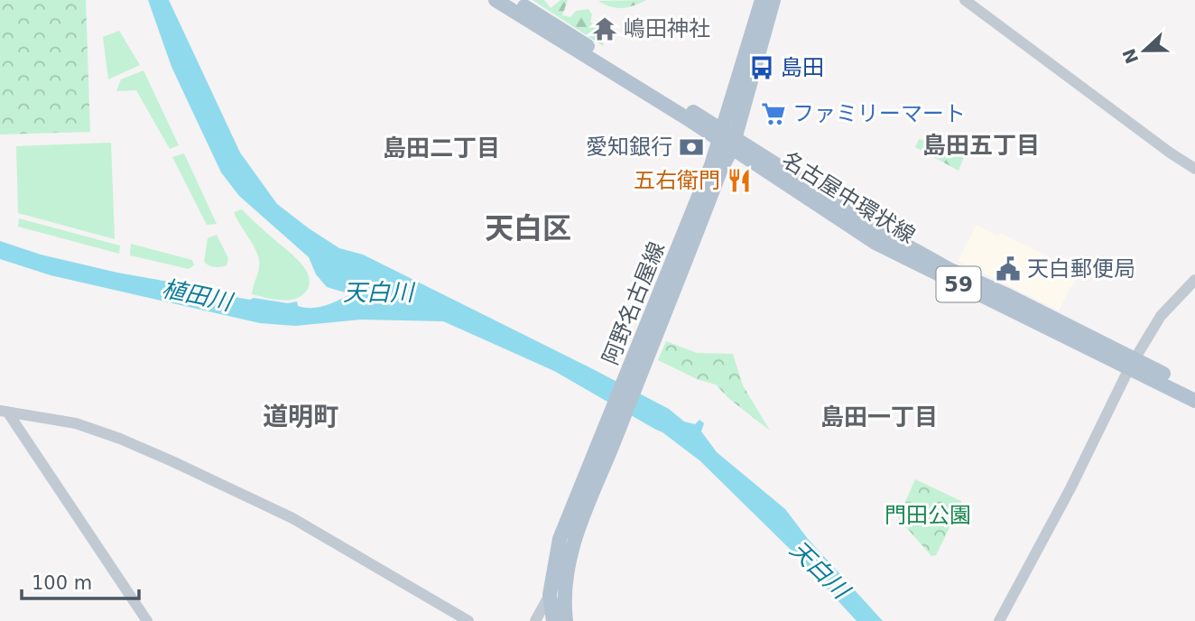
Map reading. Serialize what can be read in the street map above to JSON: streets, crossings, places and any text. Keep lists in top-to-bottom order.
{
  "streets": {
    "main road": ["名古屋中環状線", "59", "阿野名古屋線"]
  },
  "crossings": [
    ["名古屋中環状線", "阿野名古屋線"]
  ],
  "districts": [
    "島田五丁目",
    "島田二丁目",
    "天白区",
    "道明町",
    "島田一丁目"
  ],
  "water": ["天白川", "植田川"],
  "parks": ["門田公園"],
  "places": {
    "temple": ["嶋田神社"],
    "bus stop": ["島田"],
    "supermarket": ["ファミリーマート"],
    "bank": ["愛知銀行"],
    "restaurant": ["五右衛門"],
    "public building": ["天白郵便局"]
  },
  "scale_bar": "100 m",
  "north": "left"
}
